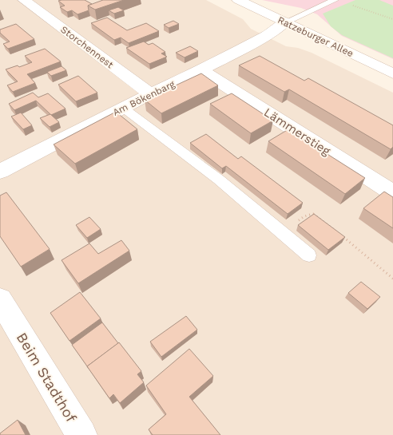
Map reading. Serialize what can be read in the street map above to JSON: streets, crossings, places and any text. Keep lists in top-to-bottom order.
{
  "streets": {
    "street": [
      "Ratzeburger Allee",
      "Storchennest",
      "Am Bökenbarg",
      "Lämmerstieg",
      "Beim Stadthof"
    ]
  },
  "crossings": [
    ["Ratzeburger Allee", "Am Bökenbarg"],
    ["Storchennest", "Am Bökenbarg"],
    ["Am Bökenbarg", "Lämmerstieg"]
  ]
}
